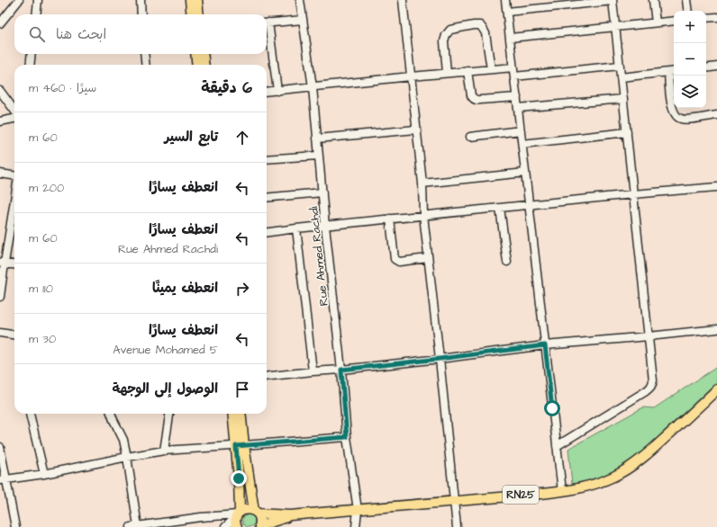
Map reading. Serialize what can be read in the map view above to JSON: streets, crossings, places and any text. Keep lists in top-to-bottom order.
{
  "streets": {
    "main road": ["RN25"],
    "street": ["Rue Ahmed Rachdi"]
  },
  "crossings": [
    ["Rue Ahmed Rachdi", "RN25"]
  ],
  "page": {
    "map_buttons": ["+", "−"],
    "search": "ابحث هنا",
    "heading": ["6 دقيقة", "سيرًا · 460 m"],
    "list": [
      ["تابع السير", "60 m"],
      ["انعطف يسارًا", "200 m"],
      ["انعطف يسارًا", "Rue Ahmed Rachdi", "60 m"],
      ["انعطف يمينًا", "110 m"],
      ["انعطف يسارًا", "Avenue Mohamed 5", "30 m"],
      "الوصول إلى الوجهة"
    ]
  }
}
